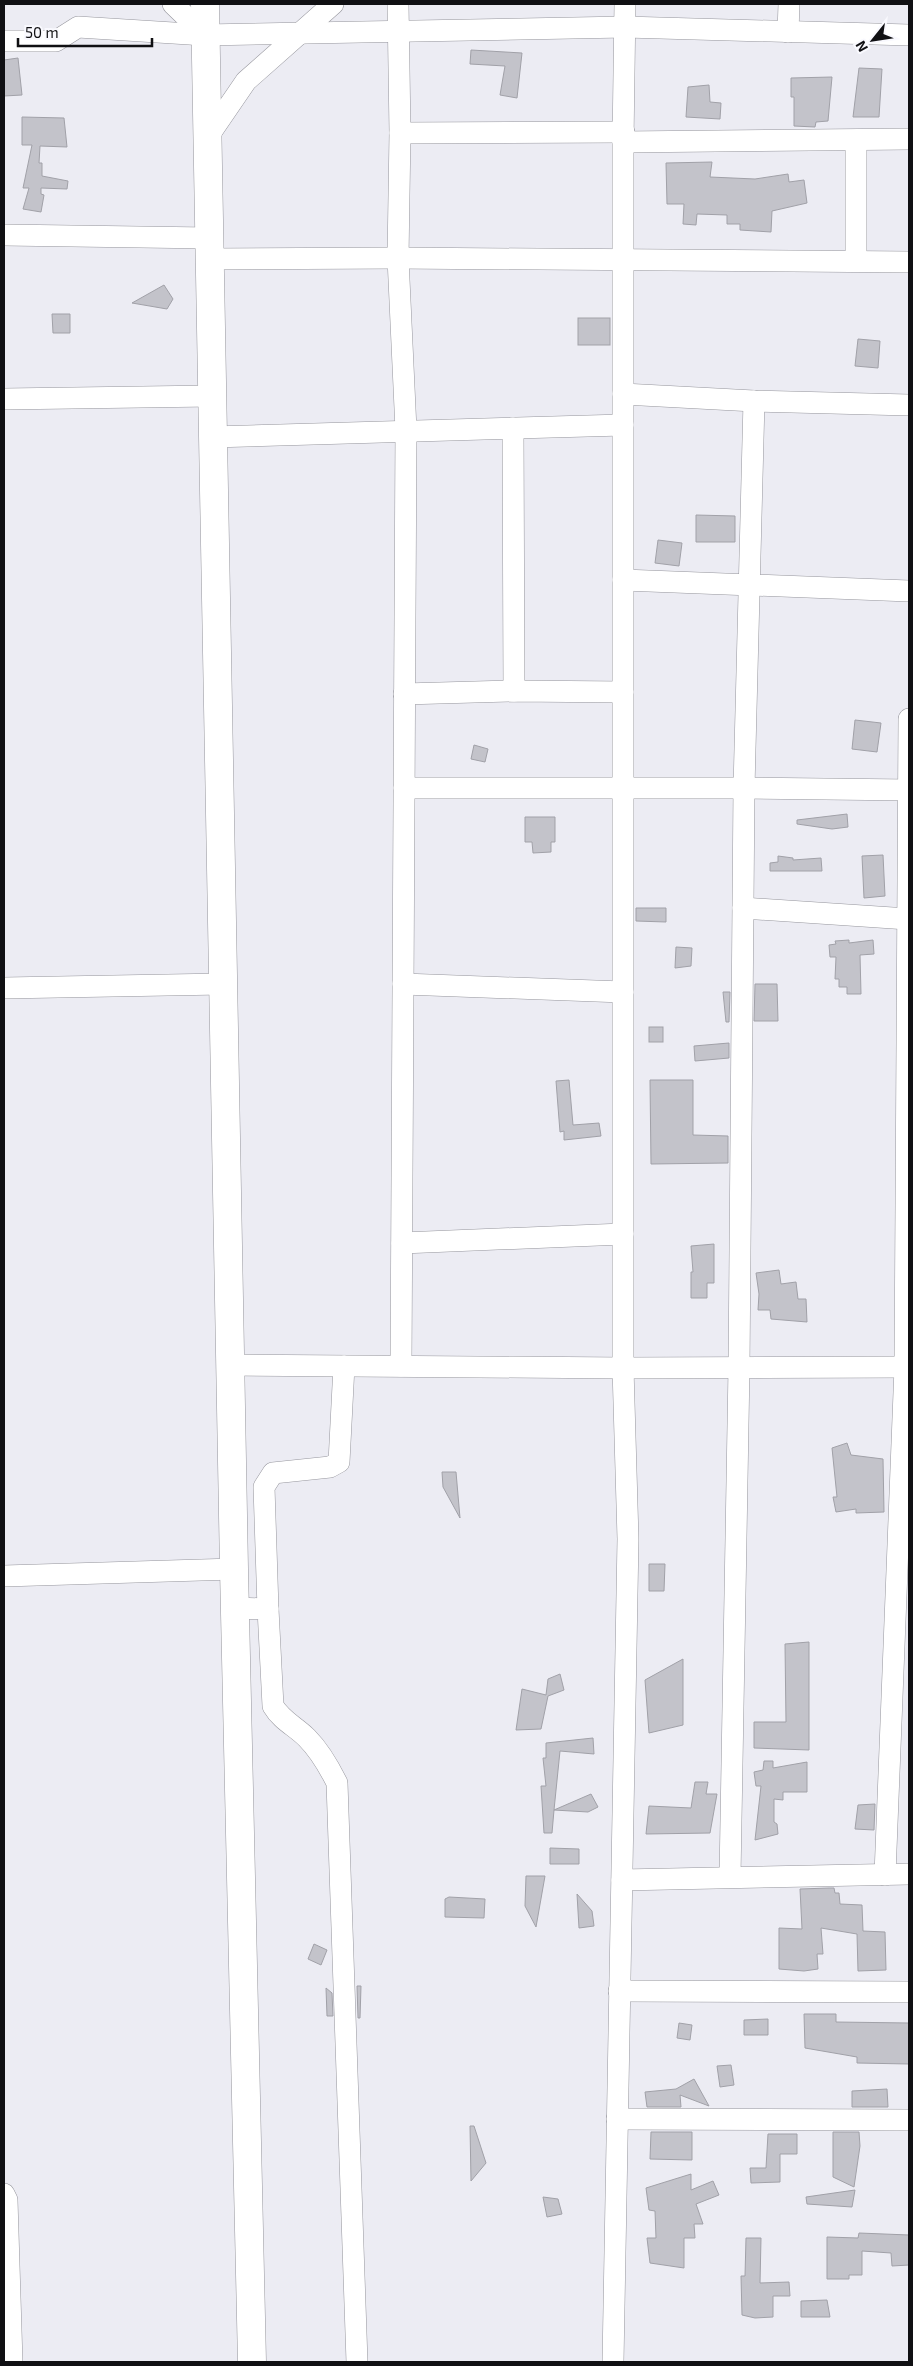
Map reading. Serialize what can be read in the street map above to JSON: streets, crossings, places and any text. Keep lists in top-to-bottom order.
{
  "scale_bar": "50 m",
  "north": "bottom left"
}
